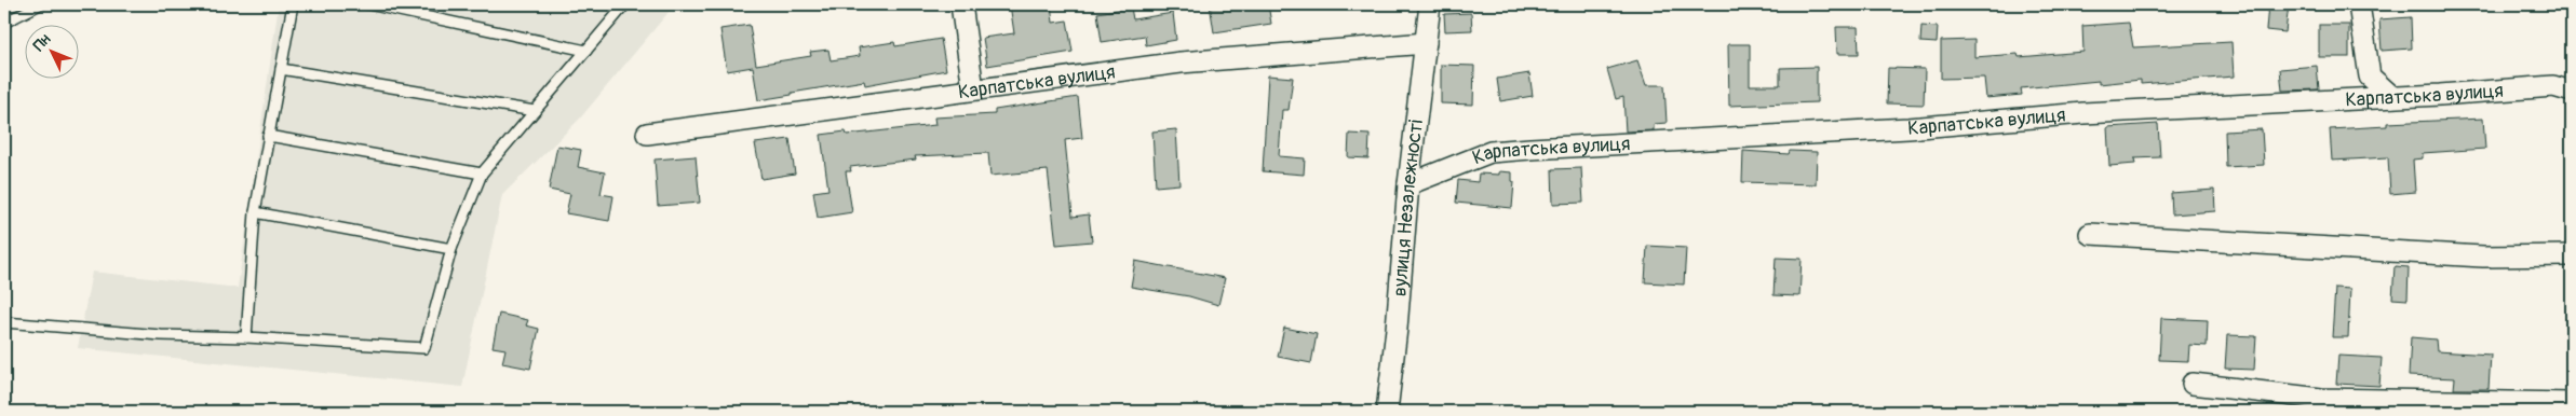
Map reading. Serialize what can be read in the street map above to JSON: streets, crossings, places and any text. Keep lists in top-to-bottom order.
{
  "streets": {
    "street": ["Карпатська вулиця", "вулиця Незалежності"]
  },
  "crossings": [
    ["Карпатська вулиця", "вулиця Незалежності"]
  ],
  "north": "top left"
}
